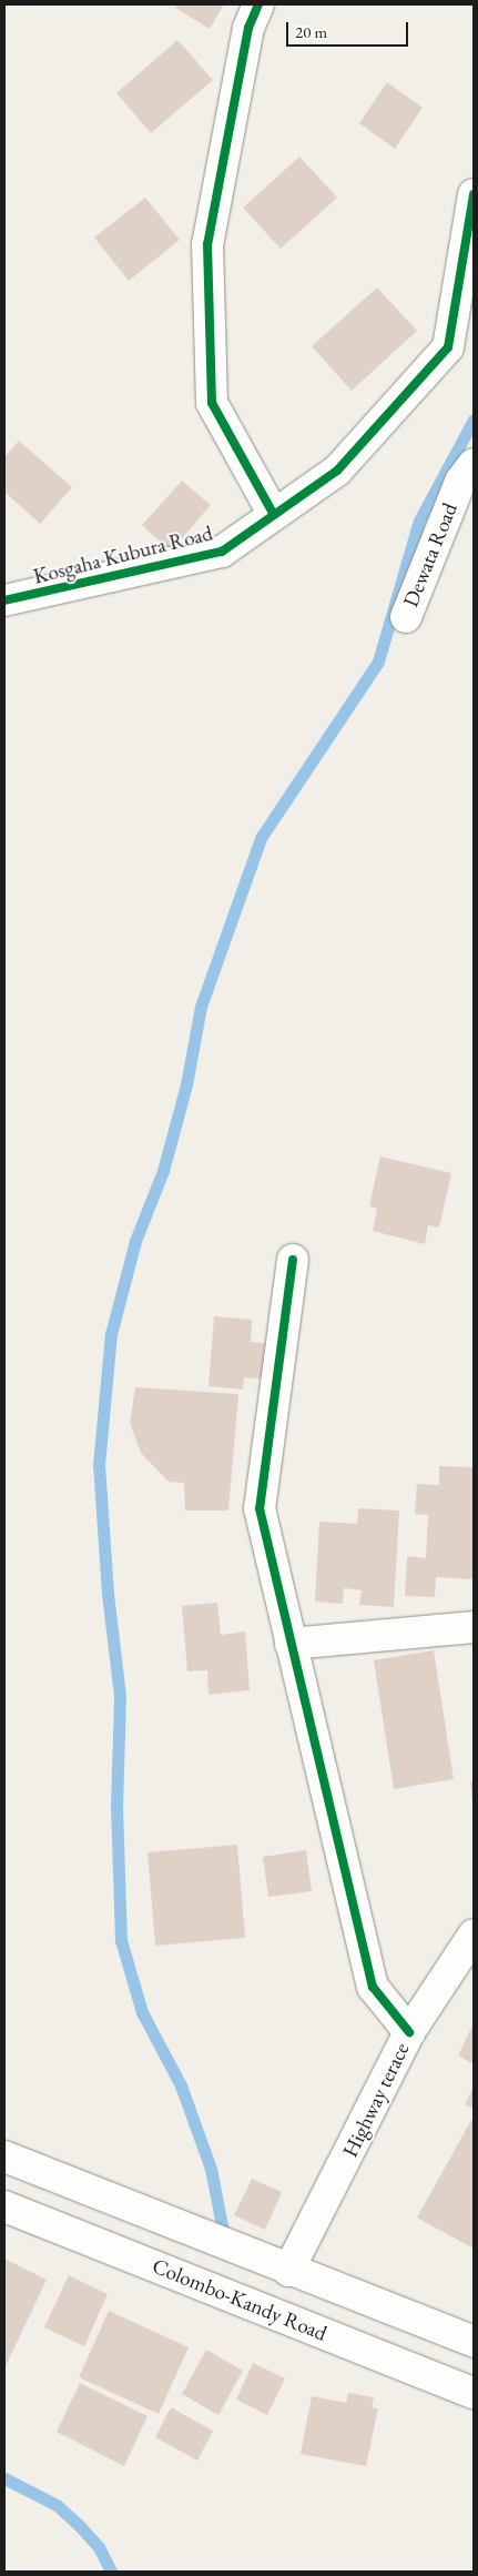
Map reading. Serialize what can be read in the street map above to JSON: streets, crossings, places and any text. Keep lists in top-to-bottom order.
{
  "streets": {
    "main road": [
      "Kosgaha Kubura Road",
      "Dewata Road",
      "Highway terace",
      "Colombo-Kandy Road"
    ]
  },
  "scale_bar": "20 m"
}
